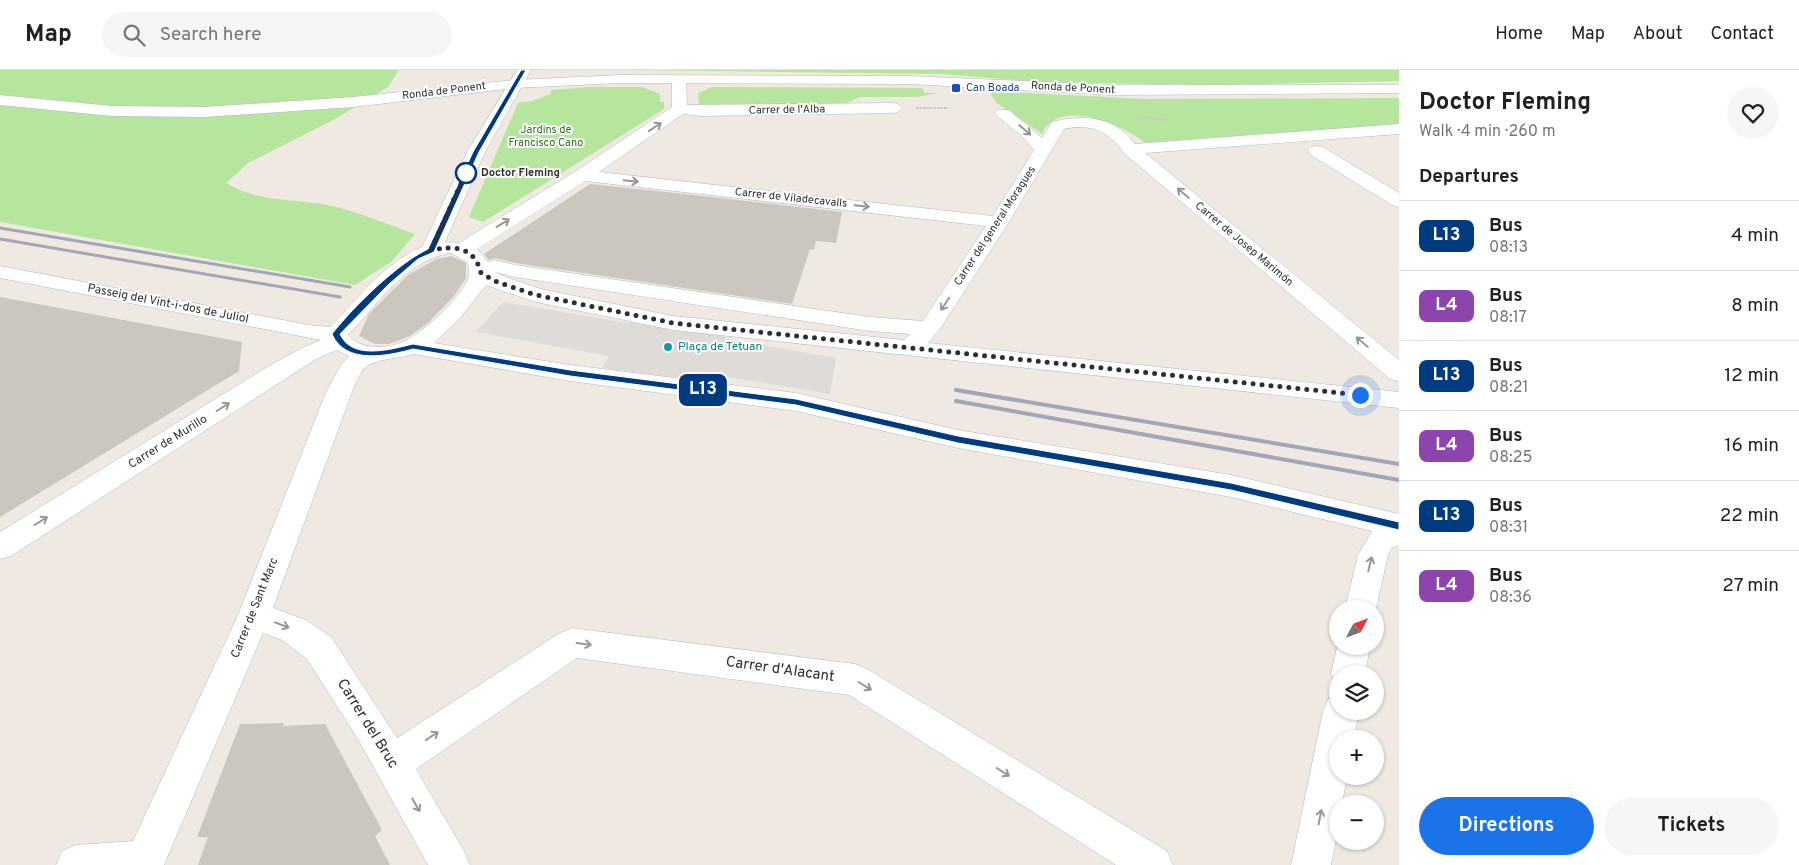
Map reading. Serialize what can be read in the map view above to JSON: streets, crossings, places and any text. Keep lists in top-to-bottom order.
{
  "streets": {
    "street": [
      "Ronda de Ponent",
      "Carrer de l'Alba",
      "Carrer de Viladecavalls",
      "Carrer del general Moragues",
      "Carrer de Josep Marimón",
      "Passeig del Vint-i-dos de Juliol",
      "Carrer de Murillo",
      "Carrer de Sant Marc",
      "Carrer d'Alacant",
      "Carrer del Bruc"
    ]
  },
  "crossings": [
    ["Carrer de Viladecavalls", "Carrer del general Moragues"],
    ["Carrer del general Moragues", "Carrer de Josep Marimón"],
    ["Passeig del Vint-i-dos de Juliol", "Carrer de Murillo"],
    ["Carrer de Sant Marc", "Carrer del Bruc"],
    ["Carrer d'Alacant", "Carrer del Bruc"]
  ],
  "one_way": [
    "Carrer del general Moragues",
    "Carrer de Josep Marimón",
    "Carrer de Murillo",
    "Carrer d'Alacant",
    "Carrer del Bruc"
  ],
  "parks": ["Jardins de Francisco Cano"],
  "places": {
    "transit": ["Can Boada"],
    "other": ["Doctor Fleming", "Plaça de Tetuan"]
  },
  "lines": ["bus line L13"],
  "north": "top right",
  "page": {
    "header": "Map",
    "search": "Search here",
    "nav": [
      "Home",
      "Map",
      "About",
      "Contact"
    ],
    "on_map": "L13",
    "heading": [
      ["Doctor Fleming", "Walk · 4 min · 260 m"],
      "Departures"
    ],
    "list": [
      {
        "mark": "L13",
        "name": "Bus",
        "note": "08:13",
        "value": "4 min"
      },
      {
        "mark": "L4",
        "name": "Bus",
        "note": "08:17",
        "value": "8 min"
      },
      {
        "mark": "L13",
        "name": "Bus",
        "note": "08:21",
        "value": "12 min"
      },
      {
        "mark": "L4",
        "name": "Bus",
        "note": "08:25",
        "value": "16 min"
      },
      {
        "mark": "L13",
        "name": "Bus",
        "note": "08:31",
        "value": "22 min"
      },
      {
        "mark": "L4",
        "name": "Bus",
        "note": "08:36",
        "value": "27 min"
      }
    ],
    "map_buttons": ["+", "−"],
    "buttons": ["Directions", "Tickets"]
  }
}
